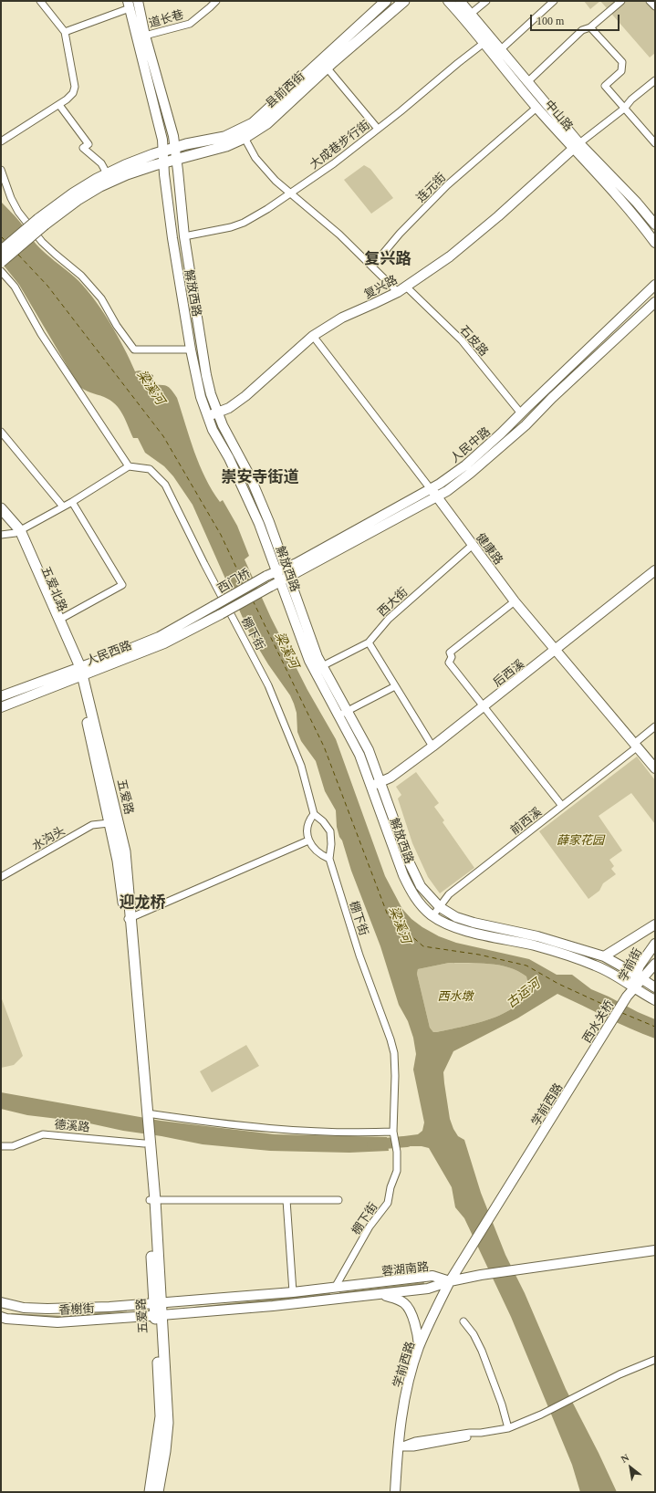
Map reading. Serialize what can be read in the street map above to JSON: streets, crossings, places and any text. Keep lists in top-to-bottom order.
{
  "streets": {
    "main road": [
      "县前西街",
      "中山路",
      "复兴路",
      "解放西路",
      "人民中路",
      "健康路",
      "西门桥",
      "五爱北路",
      "人民西路",
      "后西溪",
      "五爱路",
      "学前街",
      "西水关桥",
      "学前西路",
      "蓉湖南路",
      "香榭街"
    ],
    "street": [
      "道长巷",
      "大成巷步行街",
      "连元街",
      "石皮路",
      "西大街",
      "棚下街",
      "前西溪",
      "水沟头",
      "德溪路"
    ]
  },
  "crossings": [
    ["道长巷", "解放西路"],
    ["县前西街", "解放西路"],
    ["中山路", "大成巷步行街"],
    ["中山路", "连元街"],
    ["中山路", "复兴路"],
    ["大成巷步行街", "解放西路"],
    ["复兴路", "解放西路"],
    ["复兴路", "石皮路"],
    ["复兴路", "健康路"],
    ["解放西路", "人民中路"],
    ["解放西路", "西大街"],
    ["解放西路", "后西溪"],
    ["解放西路", "前西溪"],
    ["解放西路", "学前街"],
    ["石皮路", "人民中路"],
    ["人民中路", "健康路"],
    ["人民中路", "西门桥"],
    ["健康路", "西大街"],
    ["健康路", "后西溪"],
    ["健康路", "前西溪"],
    ["西门桥", "人民西路"],
    ["五爱北路", "人民西路"],
    ["五爱北路", "五爱路"],
    ["棚下街", "蓉湖南路"],
    ["人民西路", "五爱路"],
    ["五爱路", "水沟头"],
    ["五爱路", "德溪路"],
    ["五爱路", "蓉湖南路"],
    ["五爱路", "香榭街"],
    ["学前街", "西水关桥"],
    ["西水关桥", "学前西路"],
    ["学前西路", "蓉湖南路"],
    ["蓉湖南路", "香榭街"]
  ],
  "districts": ["复兴路", "崇安寺街道", "迎龙桥"],
  "water": ["梁溪河", "古运河"],
  "parks": ["薛家花园", "西水墩"],
  "scale_bar": "100 m",
  "north": "top left"
}
